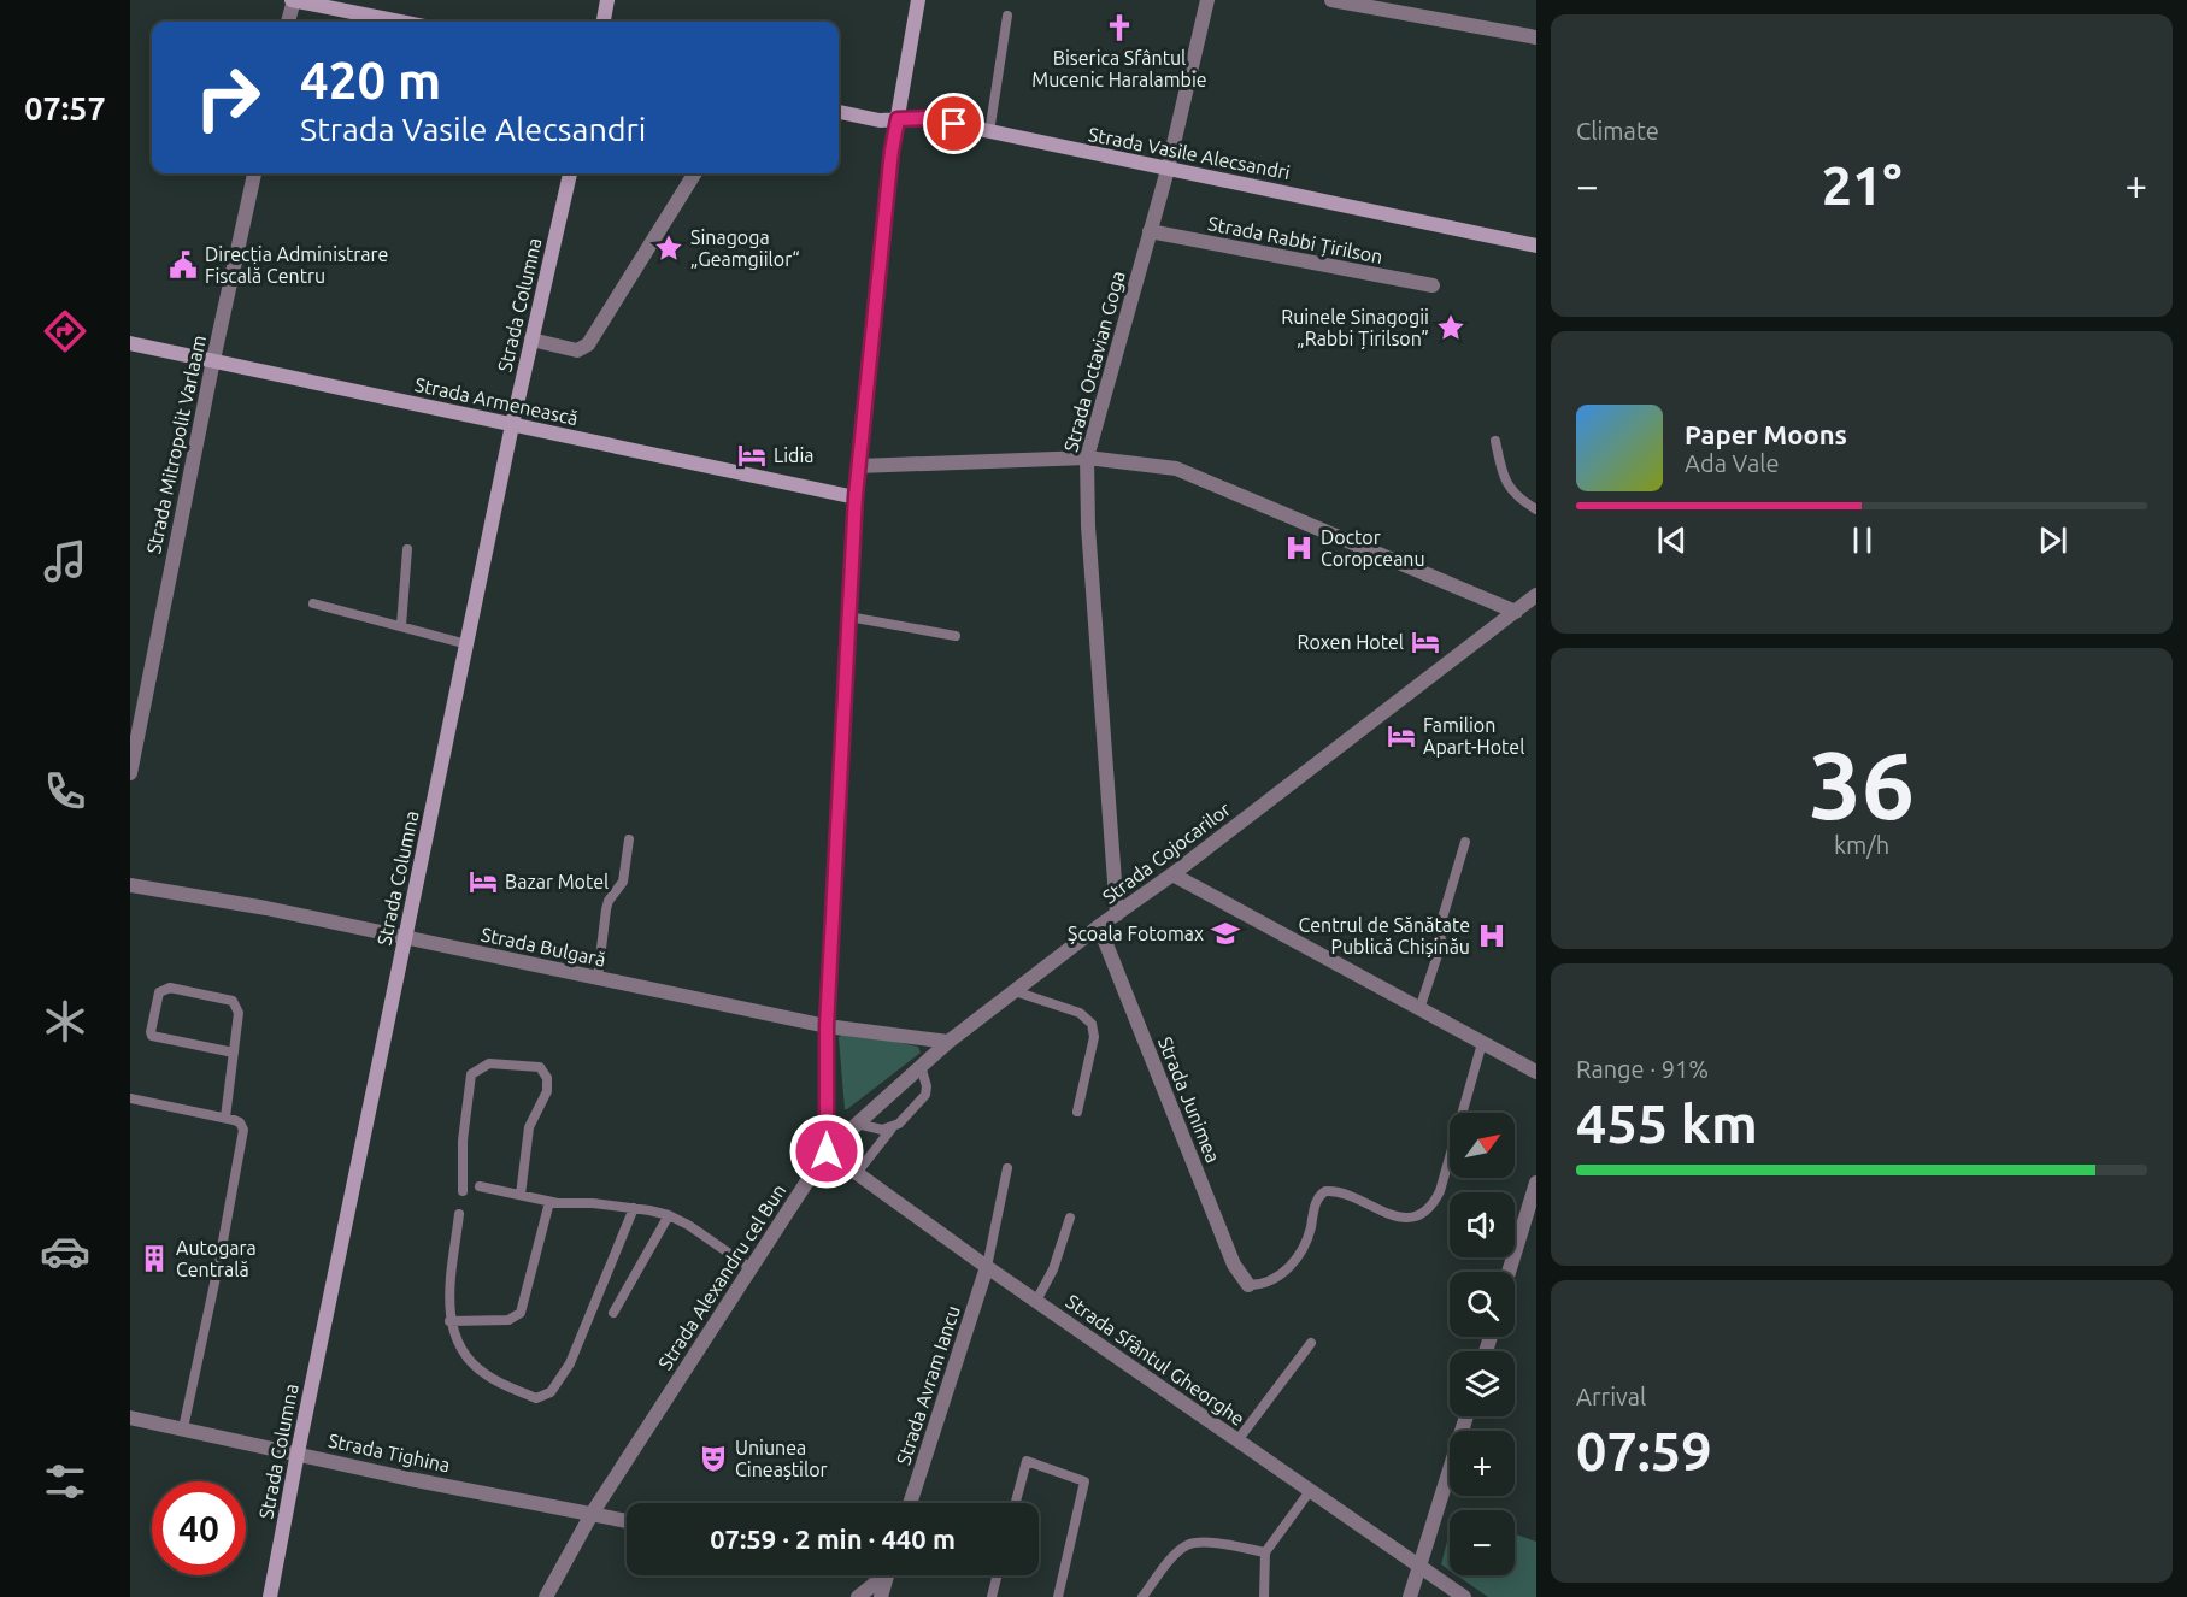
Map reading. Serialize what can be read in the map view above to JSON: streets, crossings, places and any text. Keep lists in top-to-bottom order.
{
  "streets": {
    "main road": ["Strada Vasile Alecsandri", "Strada Columna", "Strada Armenească"],
    "street": [
      "Strada Rabbi Țirilson",
      "Strada Octavian Goga",
      "Strada Mitropolit Varlaam",
      "Strada Cojocarilor",
      "Strada Bulgară",
      "Strada Junimea",
      "Strada Alexandru cel Bun",
      "Strada Sfântul Gheorghe",
      "Strada Avram Iancu",
      "Strada Tighina"
    ]
  },
  "crossings": [
    ["Strada Vasile Alecsandri", "Strada Octavian Goga"],
    ["Strada Rabbi Țirilson", "Strada Octavian Goga"],
    ["Strada Columna", "Strada Armenească"],
    ["Strada Columna", "Strada Bulgară"],
    ["Strada Columna", "Strada Tighina"],
    ["Strada Octavian Goga", "Strada Cojocarilor"],
    ["Strada Armenească", "Strada Mitropolit Varlaam"],
    ["Strada Cojocarilor", "Strada Bulgară"],
    ["Strada Cojocarilor", "Strada Junimea"],
    ["Strada Cojocarilor", "Strada Alexandru cel Bun"],
    ["Strada Cojocarilor", "Strada Sfântul Gheorghe"],
    ["Strada Alexandru cel Bun", "Strada Sfântul Gheorghe"],
    ["Strada Alexandru cel Bun", "Strada Tighina"],
    ["Strada Sfântul Gheorghe", "Strada Avram Iancu"]
  ],
  "places": {
    "church": ["Biserica Sfântul Mucenic Haralambie"],
    "place": ["Sinagoga „Geamgiilor“", "Ruinele Sinagogii „Rabbi Țirilson”"],
    "public building": ["Direcția Administrare Fiscală Centru"],
    "hotel": [
      "Lidia",
      "Roxen Hotel",
      "Familion Apart-Hotel",
      "Bazar Motel"
    ],
    "hospital": ["Doctor Coropceanu", "Centrul de Sănătate Publică Chișinău"],
    "school or university": ["Școala Fotomax"],
    "building": ["Autogara Centrală"],
    "theatre": ["Uniunea Cineaștilor"]
  },
  "north": "top right",
  "page": {
    "tabs": "07:57",
    "tile": [
      "Climate",
      ["36", "km/h"],
      ["Range · 91%", "455 km"],
      ["Arrival", "07:59"]
    ],
    "turn": ["420 m", "Strada Vasile Alecsandri"],
    "heat": ["−", "21°", "+"],
    "song": ["Paper Moons", "Ada Vale"],
    "map_buttons": ["+", "−"],
    "limit": "40",
    "trip": "07:59 · 2 min · 440 m"
  }
}
